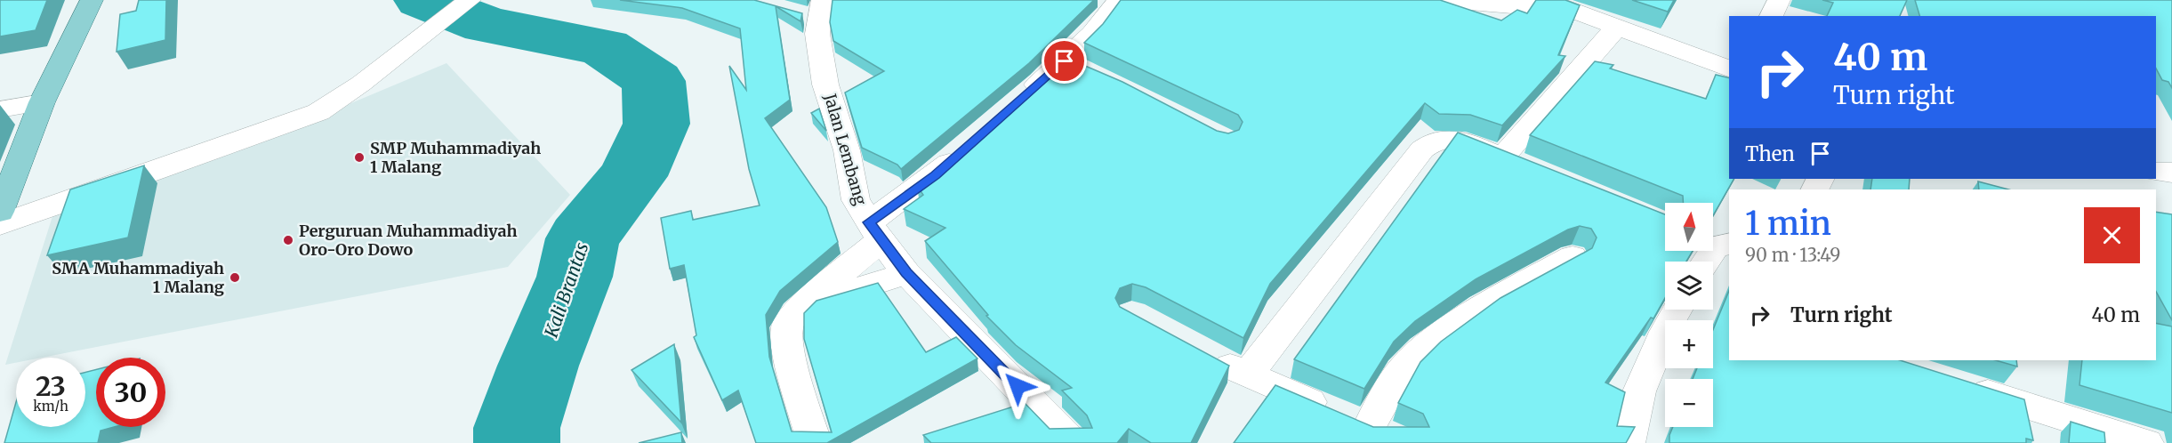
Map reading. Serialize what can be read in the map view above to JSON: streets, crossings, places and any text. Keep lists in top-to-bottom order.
{
  "streets": {
    "street": ["Jalan Lembang"]
  },
  "water": ["Kali Brantas"],
  "places": ["SMP Muhammadiyah 1 Malang", "Perguruan Muhammadiyah Oro-Oro Dowo", "SMA Muhammadiyah 1 Malang"],
  "north": "top",
  "page": {
    "turn": ["40 m", "Turn right"],
    "then": "Then",
    "heading": ["1 min", "90 m · 13:49"],
    "map_buttons": ["+", "−"],
    "list": [
      {
        "name": "Turn right",
        "value": "40 m"
      }
    ],
    "speed": "23 km/h",
    "limit": "30"
  }
}
